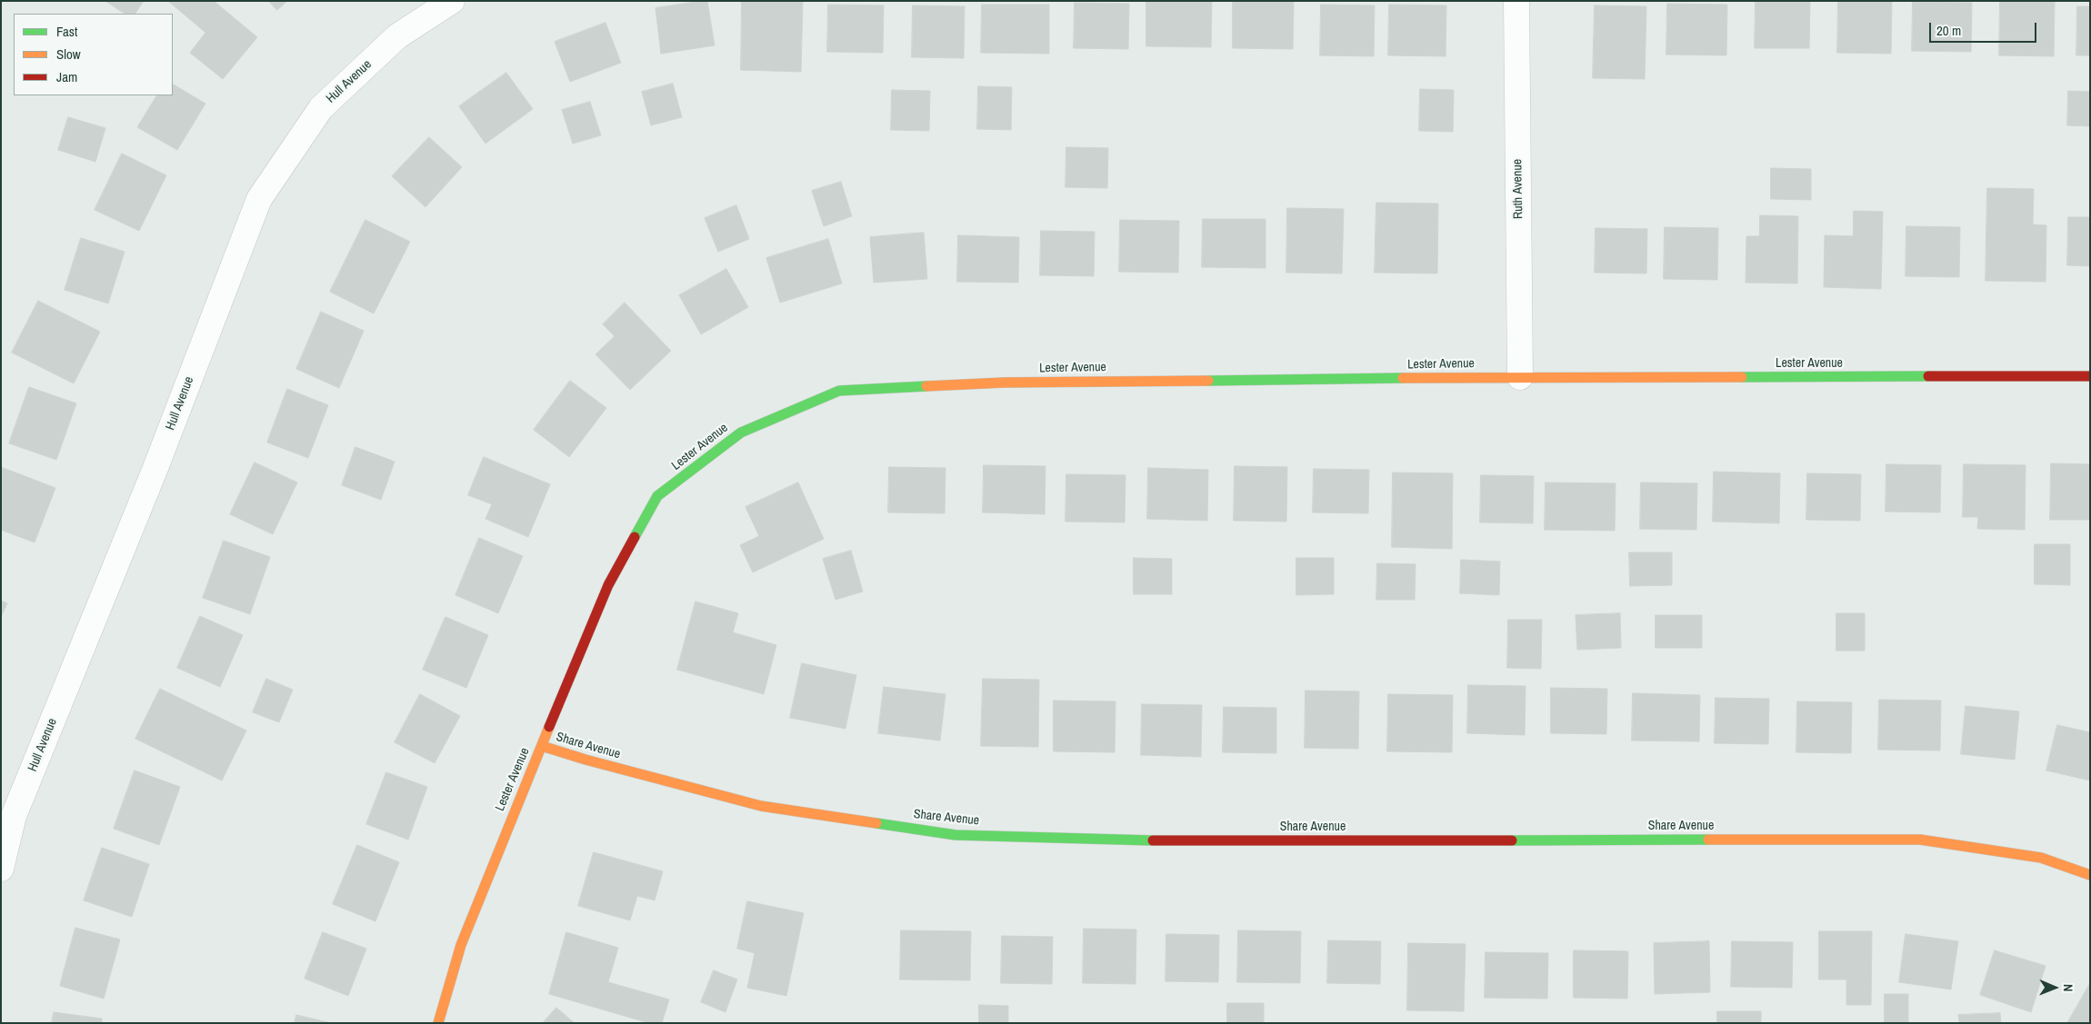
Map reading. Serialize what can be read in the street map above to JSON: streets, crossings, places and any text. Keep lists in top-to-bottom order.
{
  "streets": {
    "street": [
      "Hull Avenue",
      "Ruth Avenue",
      "Lester Avenue",
      "Share Avenue"
    ]
  },
  "crossings": [
    ["Ruth Avenue", "Lester Avenue"],
    ["Lester Avenue", "Share Avenue"]
  ],
  "legend": ["Fast", "Slow", "Jam"],
  "scale_bar": "20 m",
  "north": "right"
}
